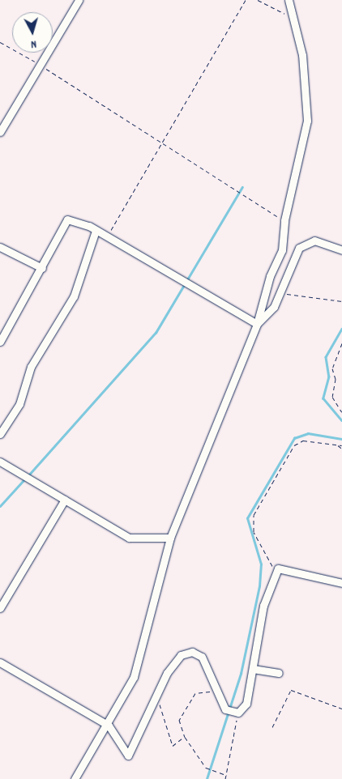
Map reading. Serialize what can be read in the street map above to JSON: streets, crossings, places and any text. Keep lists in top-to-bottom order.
{
  "north": "bottom"
}
